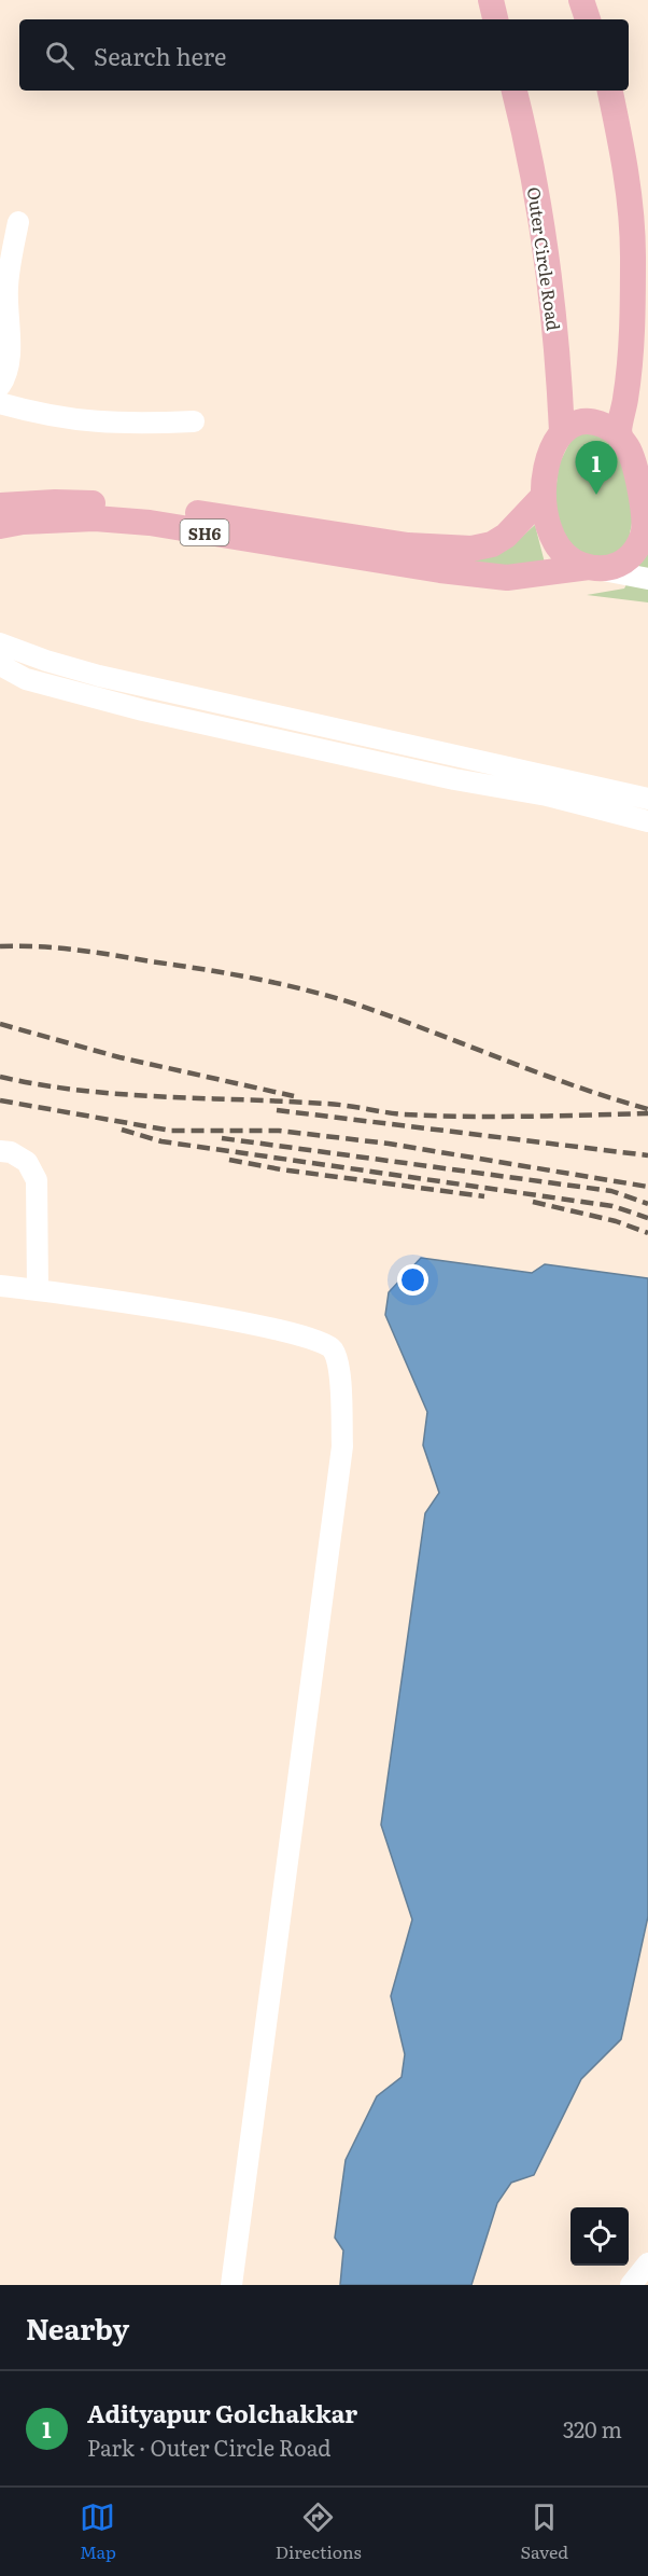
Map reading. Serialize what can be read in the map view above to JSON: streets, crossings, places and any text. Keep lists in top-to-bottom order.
{
  "streets": {
    "main road": ["Outer Circle Road", "SH6"]
  },
  "crossings": [
    ["Outer Circle Road", "SH6"]
  ],
  "page": {
    "search": "Search here",
    "pins": "1",
    "heading": "Nearby",
    "list": [
      {
        "mark": "1",
        "name": "Adityapur Golchakkar",
        "note": "Park · Outer Circle Road",
        "value": "320 m"
      }
    ],
    "nav": ["Map", "Directions", "Saved"]
  }
}
